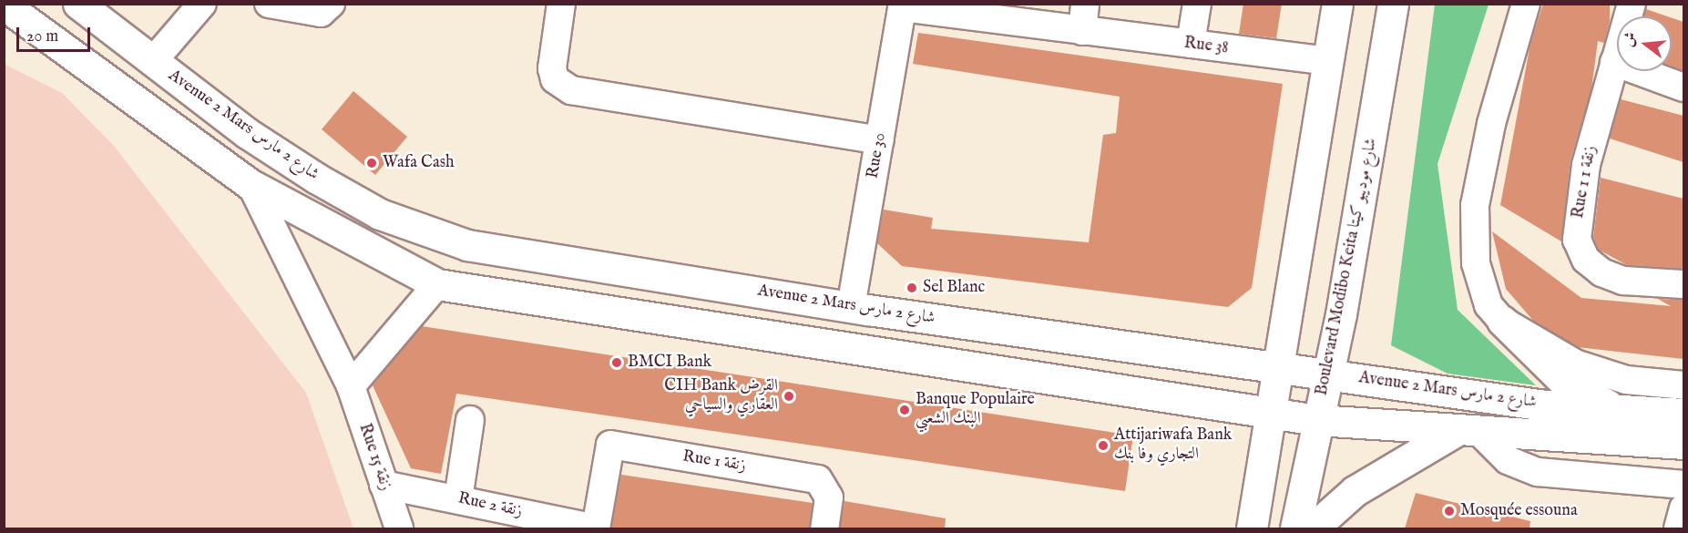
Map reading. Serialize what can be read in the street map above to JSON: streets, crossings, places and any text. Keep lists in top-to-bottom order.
{
  "streets": {
    "main road": ["Avenue 2 Mars شارع 2 مارس", "Boulevard Modibo Keita شارع موديبو كيتا"],
    "street": [
      "Rue 38",
      "Rue 30",
      "Rue 1 زنقة 1",
      "Rue 15 زنقة",
      "Rue 1 زنقة",
      "Rue 2 زنقة"
    ]
  },
  "crossings": [
    ["Rue 38", "Rue 30"],
    ["Avenue 2 Mars شارع 2 مارس", "Rue 30"],
    ["Avenue 2 Mars شارع 2 مارس", "Boulevard Modibo Keita شارع موديبو كيتا"],
    ["Avenue 2 Mars شارع 2 مارس", "Rue 15 زنقة"],
    ["Rue 15 زنقة", "Rue 2 زنقة"],
    ["Rue 1 زنقة", "Rue 2 زنقة"]
  ],
  "places": [
    "Wafa Cash",
    "Sel Blanc",
    "BMCI Bank",
    "CIH Bank القرض العقاري والسياحي",
    "Banque Populaire البنك الشعبي",
    "Attijariwafa Bank التجاري وفا بنك",
    "Mosquée essouna"
  ],
  "scale_bar": "20 m",
  "north": "left"
}
